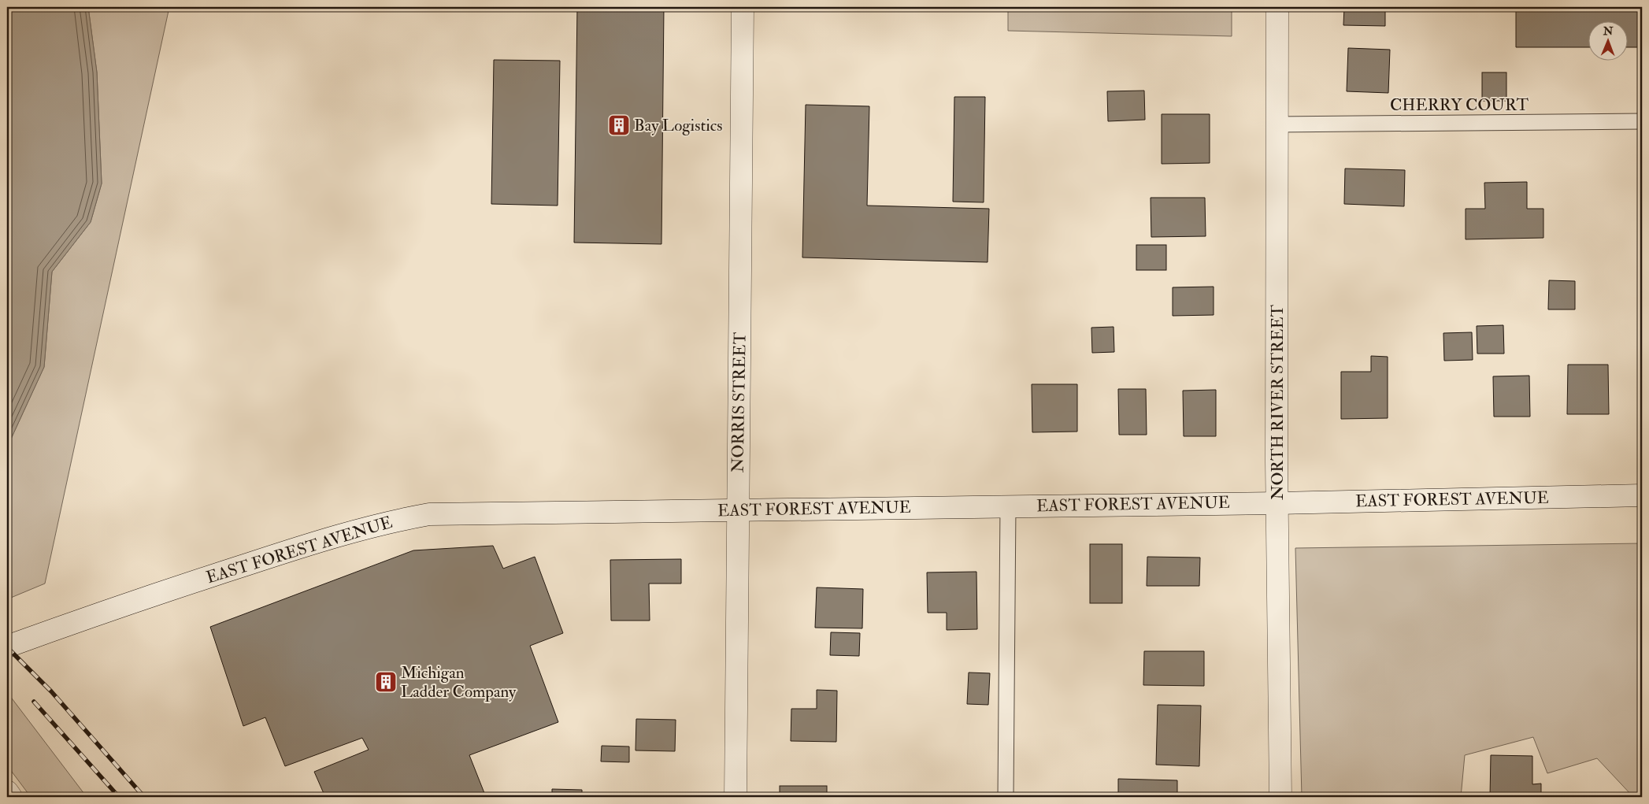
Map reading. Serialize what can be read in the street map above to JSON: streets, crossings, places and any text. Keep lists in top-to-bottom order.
{
  "streets": {
    "main road": ["NORRIS STREET", "NORTH RIVER STREET", "EAST FOREST AVENUE"],
    "lane": ["CHERRY COURT"]
  },
  "crossings": [
    ["CHERRY COURT", "NORTH RIVER STREET"],
    ["NORRIS STREET", "EAST FOREST AVENUE"],
    ["NORTH RIVER STREET", "EAST FOREST AVENUE"]
  ],
  "places": {
    "building": ["Bay Logistics", "Michigan Ladder Company"]
  },
  "north": "top"
}
